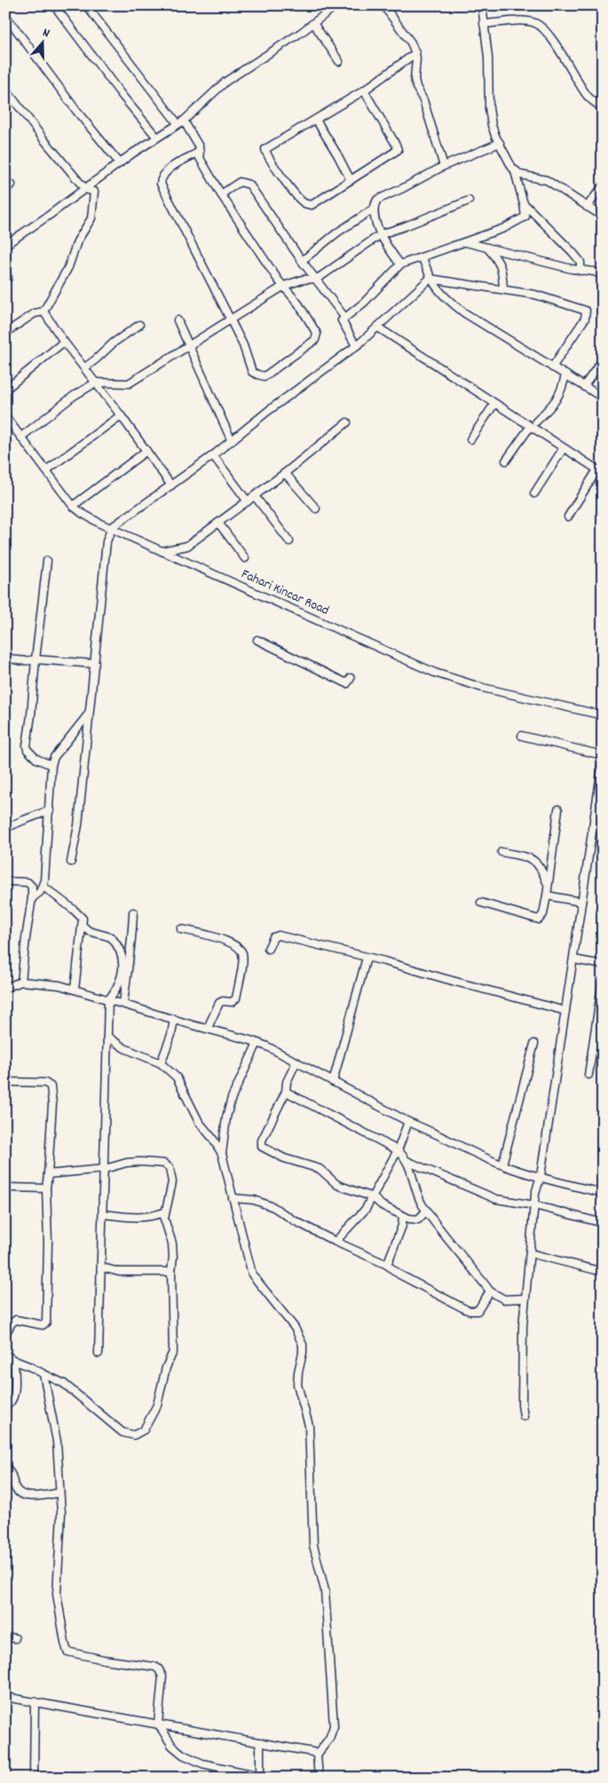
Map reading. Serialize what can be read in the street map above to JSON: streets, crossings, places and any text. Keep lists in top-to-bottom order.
{
  "streets": {
    "street": ["Fahari Kincar Road"]
  },
  "north": "top"
}
